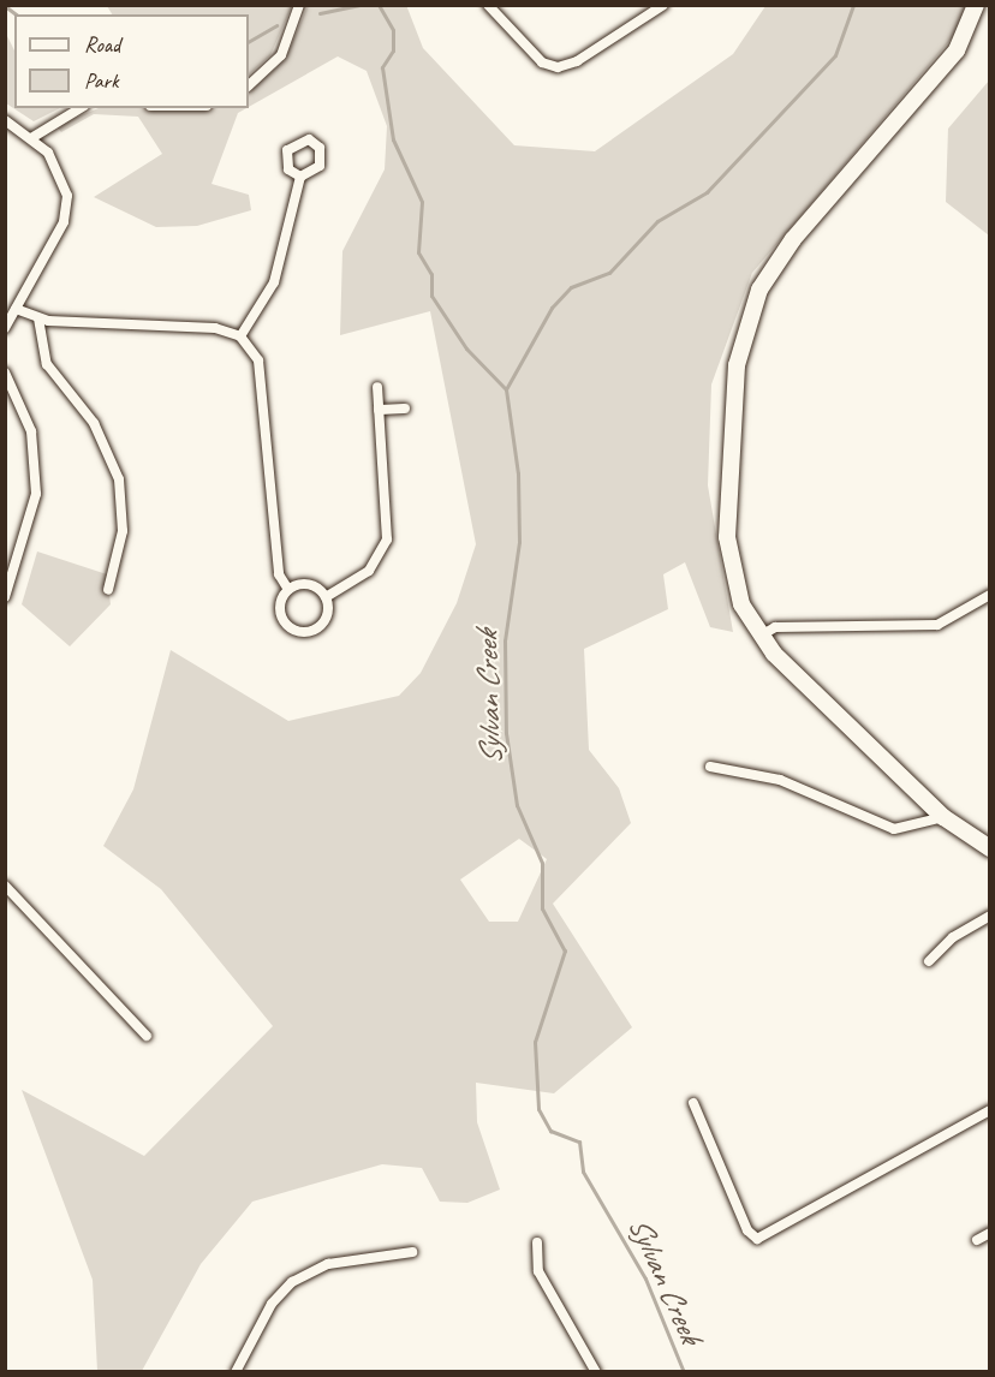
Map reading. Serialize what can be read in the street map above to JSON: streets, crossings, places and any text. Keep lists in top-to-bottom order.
{
  "water": ["Sylvan Creek"],
  "legend": ["Road", "Park"]
}
